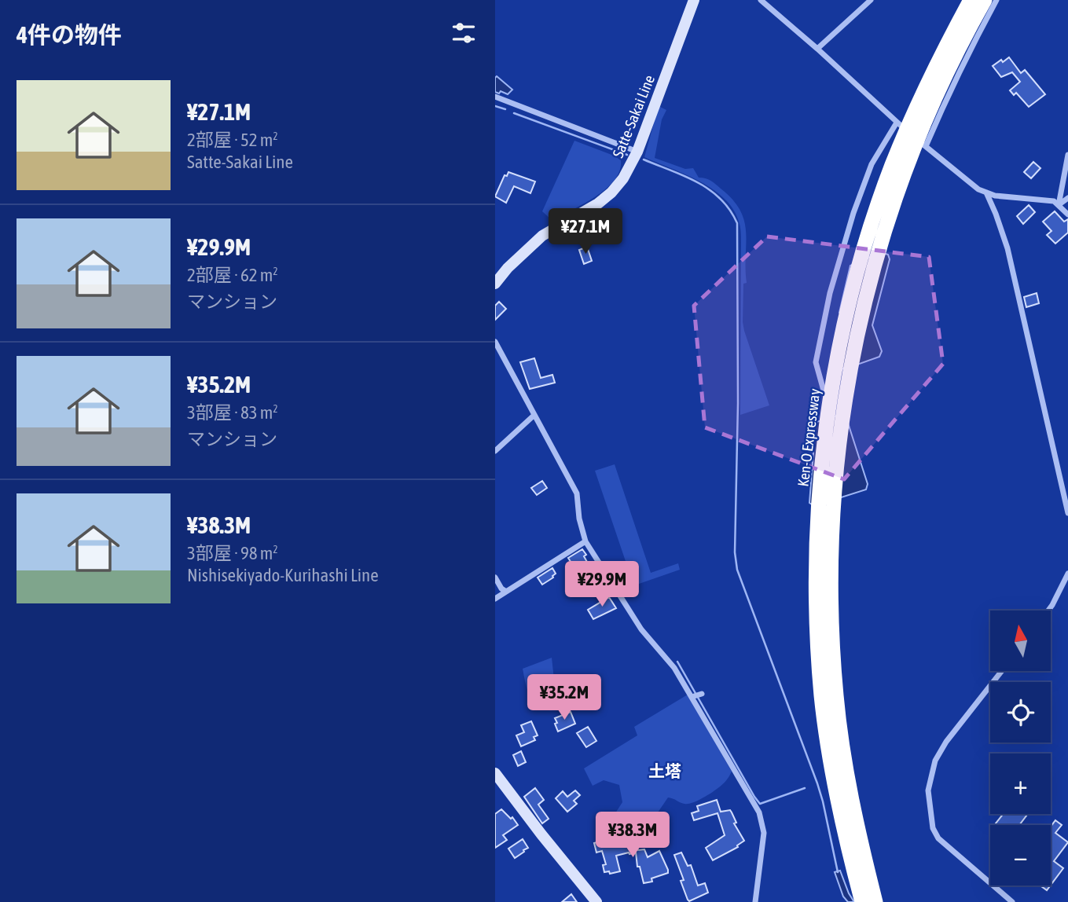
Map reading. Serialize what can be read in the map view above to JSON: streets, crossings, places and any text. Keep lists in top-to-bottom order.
{
  "streets": {
    "highway": ["Ken-O Expressway"],
    "main road": ["Satte-Sakai Line"]
  },
  "districts": ["土塔"],
  "north": "top",
  "page": {
    "heading": "4件の物件",
    "list": [
      {
        "name": "¥27.1M",
        "note": "2部屋 · 52 m² · Satte-Sakai Line"
      },
      {
        "name": "¥29.9M",
        "note": "2部屋 · 62 m² · マンション"
      },
      {
        "name": "¥35.2M",
        "note": "3部屋 · 83 m² · マンション"
      },
      {
        "name": "¥38.3M",
        "note": "3部屋 · 98 m² · Nishisekiyado-Kurihashi Line"
      }
    ],
    "price": [
      "¥27.1M",
      "¥29.9M",
      "¥35.2M",
      "¥38.3M"
    ],
    "map_buttons": ["+", "−"]
  }
}
